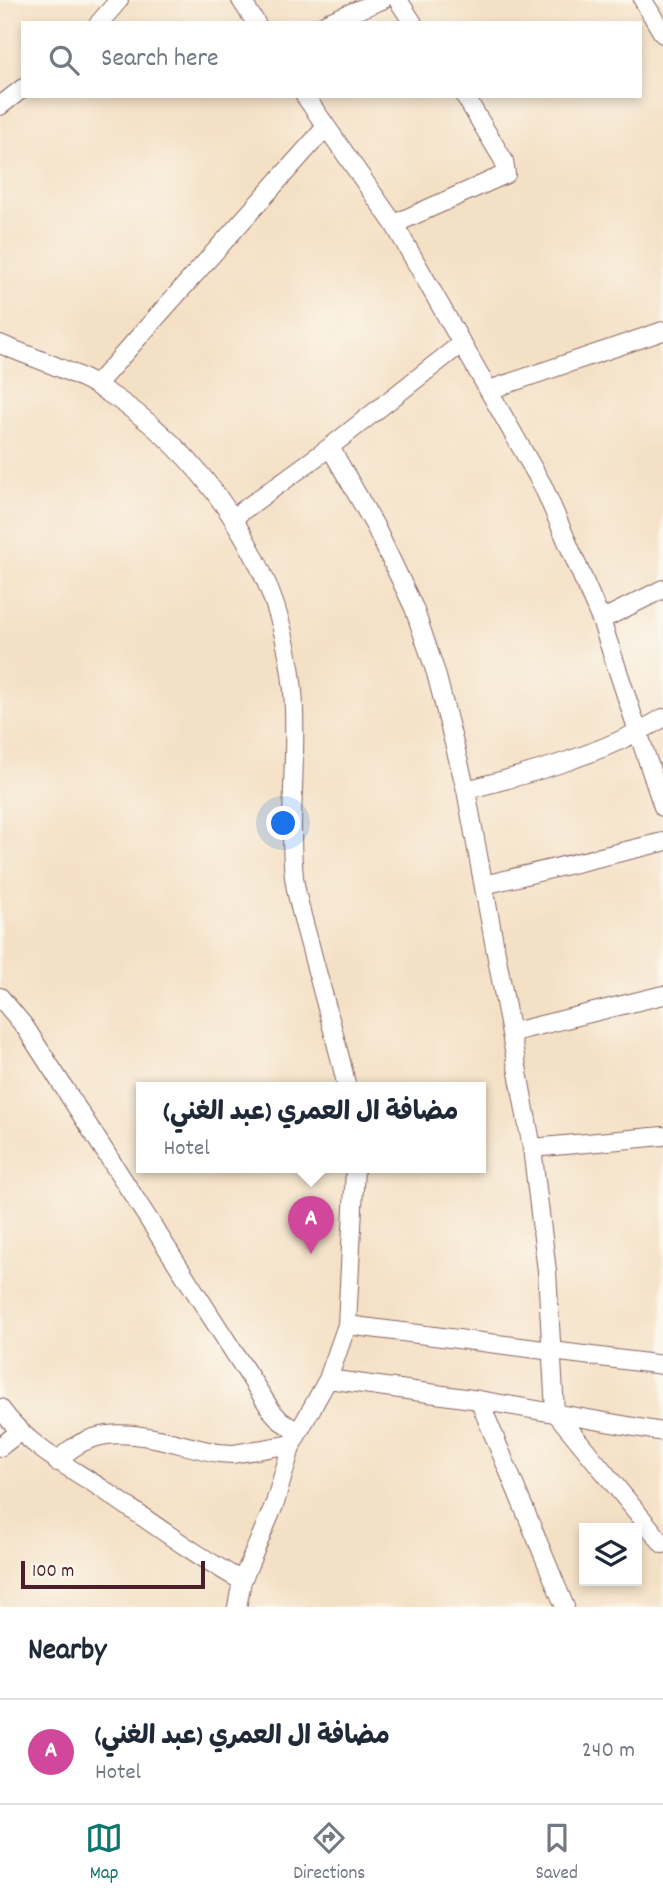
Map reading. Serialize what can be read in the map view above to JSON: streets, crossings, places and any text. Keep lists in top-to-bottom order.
{
  "scale_bar": "100 m",
  "page": {
    "search": "Search here",
    "popup": ["مضافة ال العمري (عبد الغني)", "Hotel"],
    "pins": "A",
    "scale": "100 m",
    "heading": "Nearby",
    "list": [
      {
        "mark": "A",
        "name": "مضافة ال العمري (عبد الغني)",
        "note": "Hotel",
        "value": "240 m"
      }
    ],
    "nav": ["Map", "Directions", "Saved"]
  }
}
